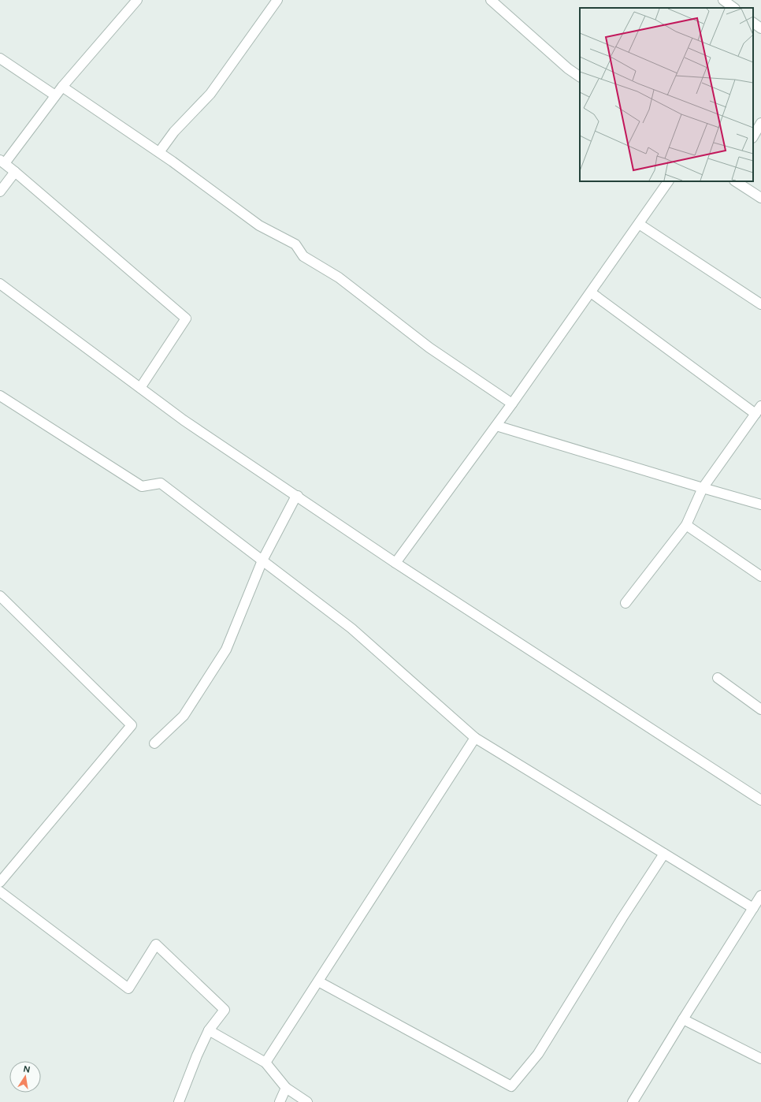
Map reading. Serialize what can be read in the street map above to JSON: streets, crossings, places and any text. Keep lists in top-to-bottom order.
{
  "north": "top"
}
